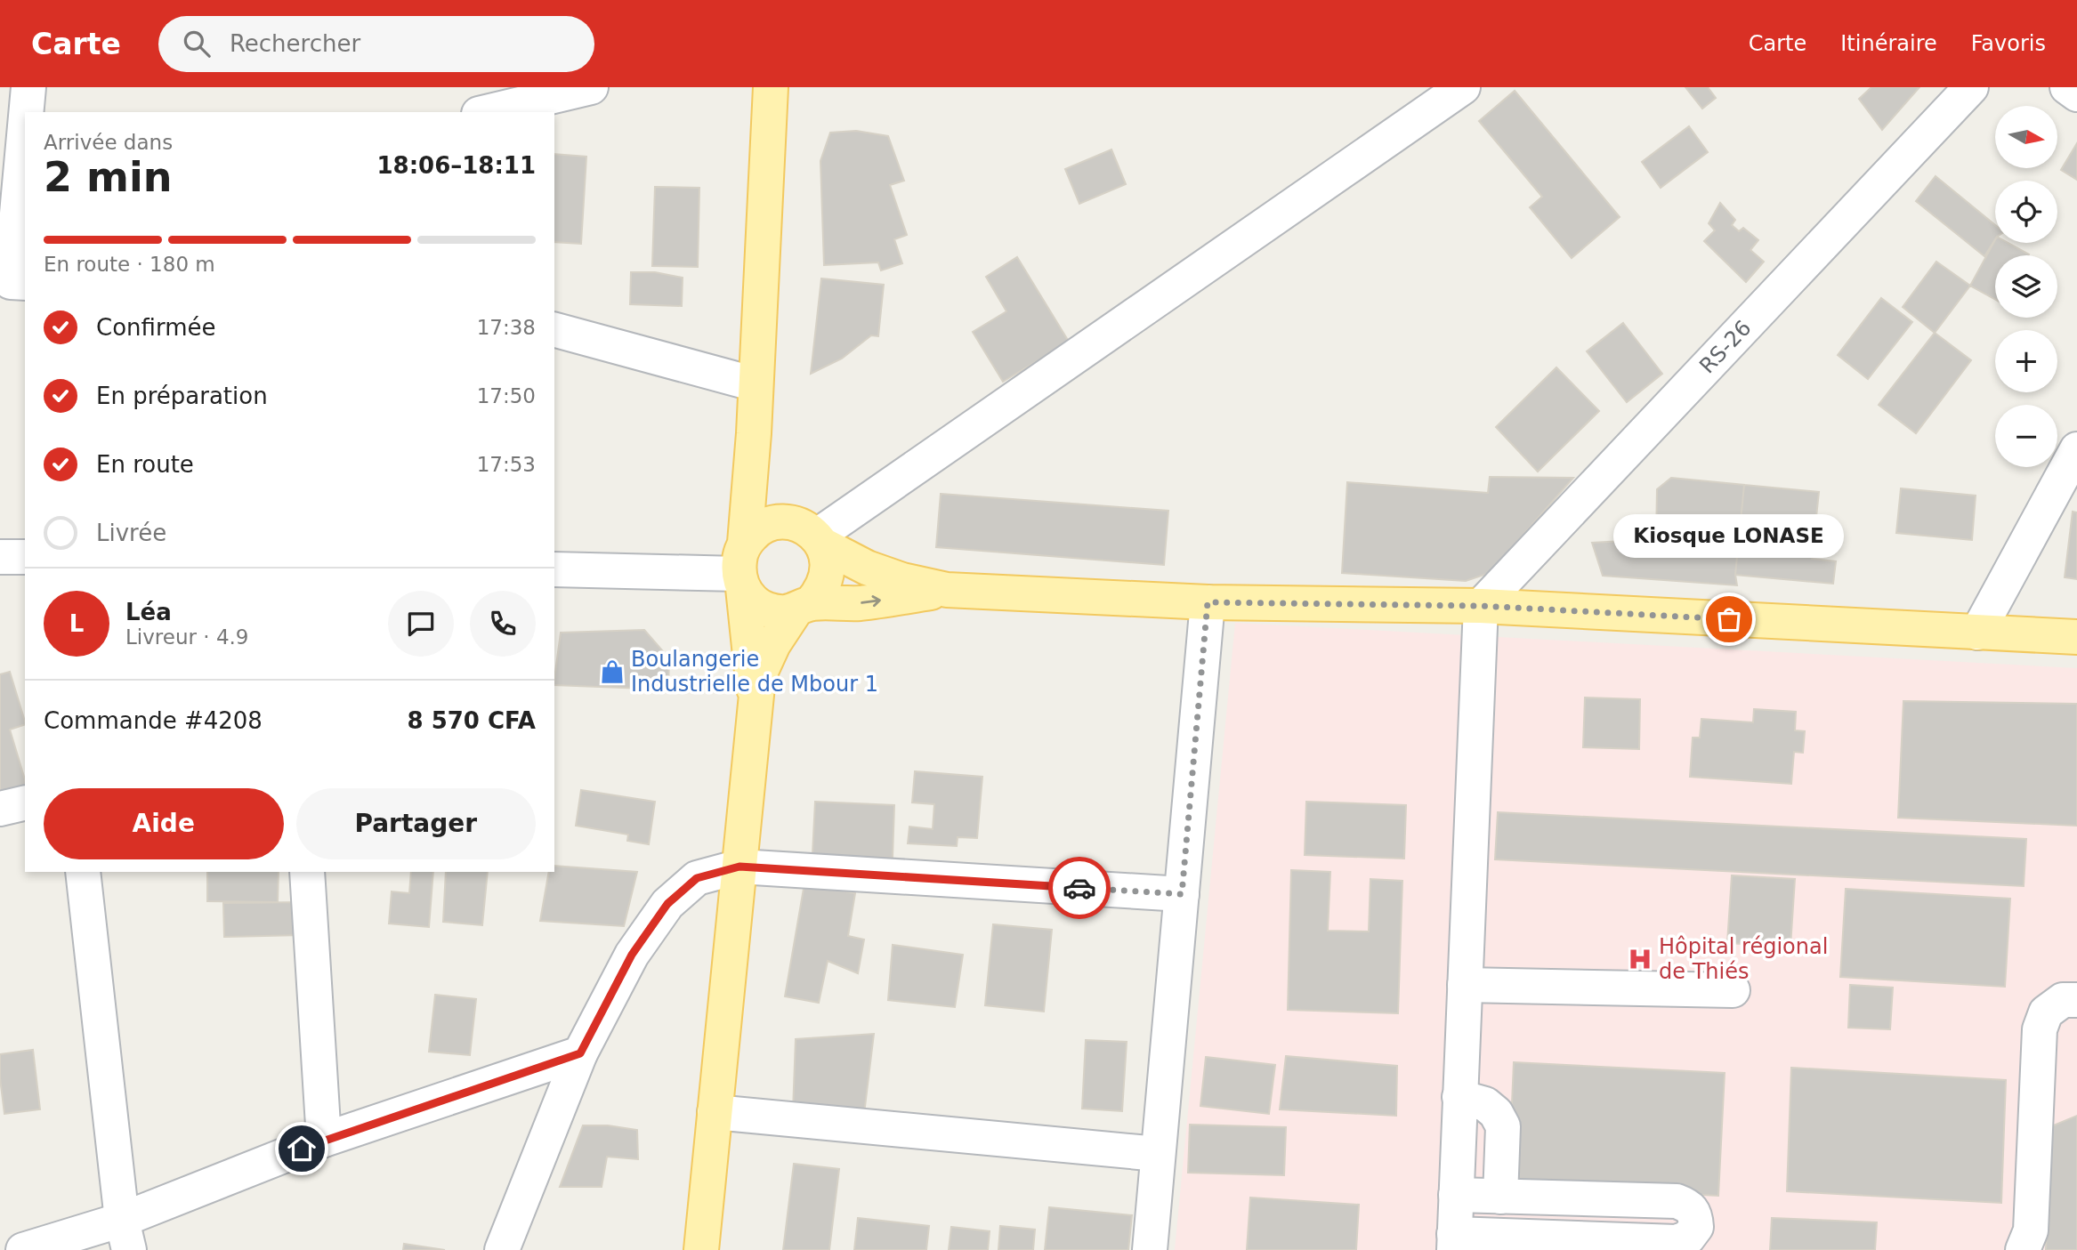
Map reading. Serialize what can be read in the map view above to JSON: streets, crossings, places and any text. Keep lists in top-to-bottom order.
{
  "streets": {
    "street": ["RS-26"]
  },
  "places": {
    "other": ["Kiosque LONASE"],
    "shop": ["Boulangerie Industrielle de Mbour 1"],
    "hospital": ["Hôpital régional de Thiés"]
  },
  "north": "right",
  "page": {
    "header": "Carte",
    "search": "Rechercher",
    "nav": ["Carte", "Itinéraire", "Favoris"],
    "map_buttons": ["+", "−"],
    "heading": ["2 min", "Arrivée dans", "18:06–18:11"],
    "panel": [
      "Léa",
      "Livreur · 4.9",
      "Commande #4208",
      "8 570 CFA"
    ],
    "bar": "En route · 180 m",
    "list": [
      ["Confirmée", "17:38"],
      ["En préparation", "17:50"],
      ["En route", "17:53"],
      "Livrée"
    ],
    "bubble": "Kiosque LONASE",
    "round": "L",
    "buttons": ["Aide", "Partager"]
  }
}
